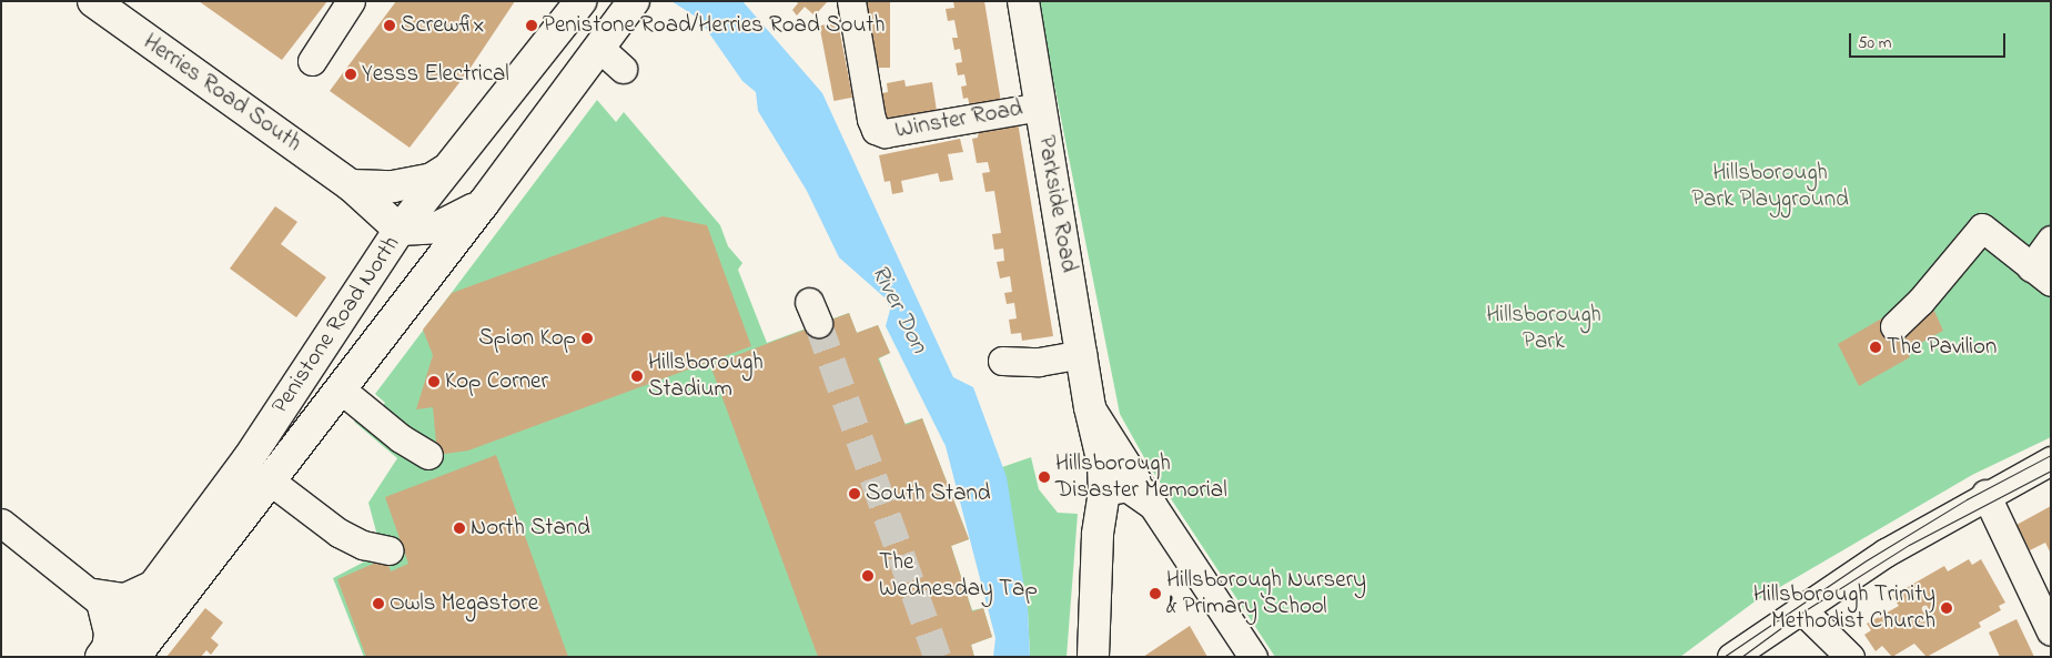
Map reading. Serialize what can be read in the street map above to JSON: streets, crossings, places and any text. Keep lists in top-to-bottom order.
{
  "streets": {
    "main road": ["Herries Road South", "Parkside Road", "Penistone Road North"],
    "street": ["Winster Road"]
  },
  "crossings": [
    ["Herries Road South", "Penistone Road North"],
    ["Winster Road", "Parkside Road"]
  ],
  "water": ["River Don"],
  "parks": ["Hillsborough Park Playground", "Hillsborough Park"],
  "places": [
    "Screwfix",
    "Penistone Road/Herries Road South",
    "Yesss Electrical",
    "Spion Kop",
    "The Pavilion",
    "Hillsborough Stadium",
    "Kop Corner",
    "Hillsborough Disaster Memorial",
    "South Stand",
    "North Stand",
    "The Wednesday Tap",
    "Hillsborough Nursery & Primary School",
    "Owls Megastore",
    "Hillsborough Trinity Methodist Church"
  ],
  "scale_bar": "50 m"
}
